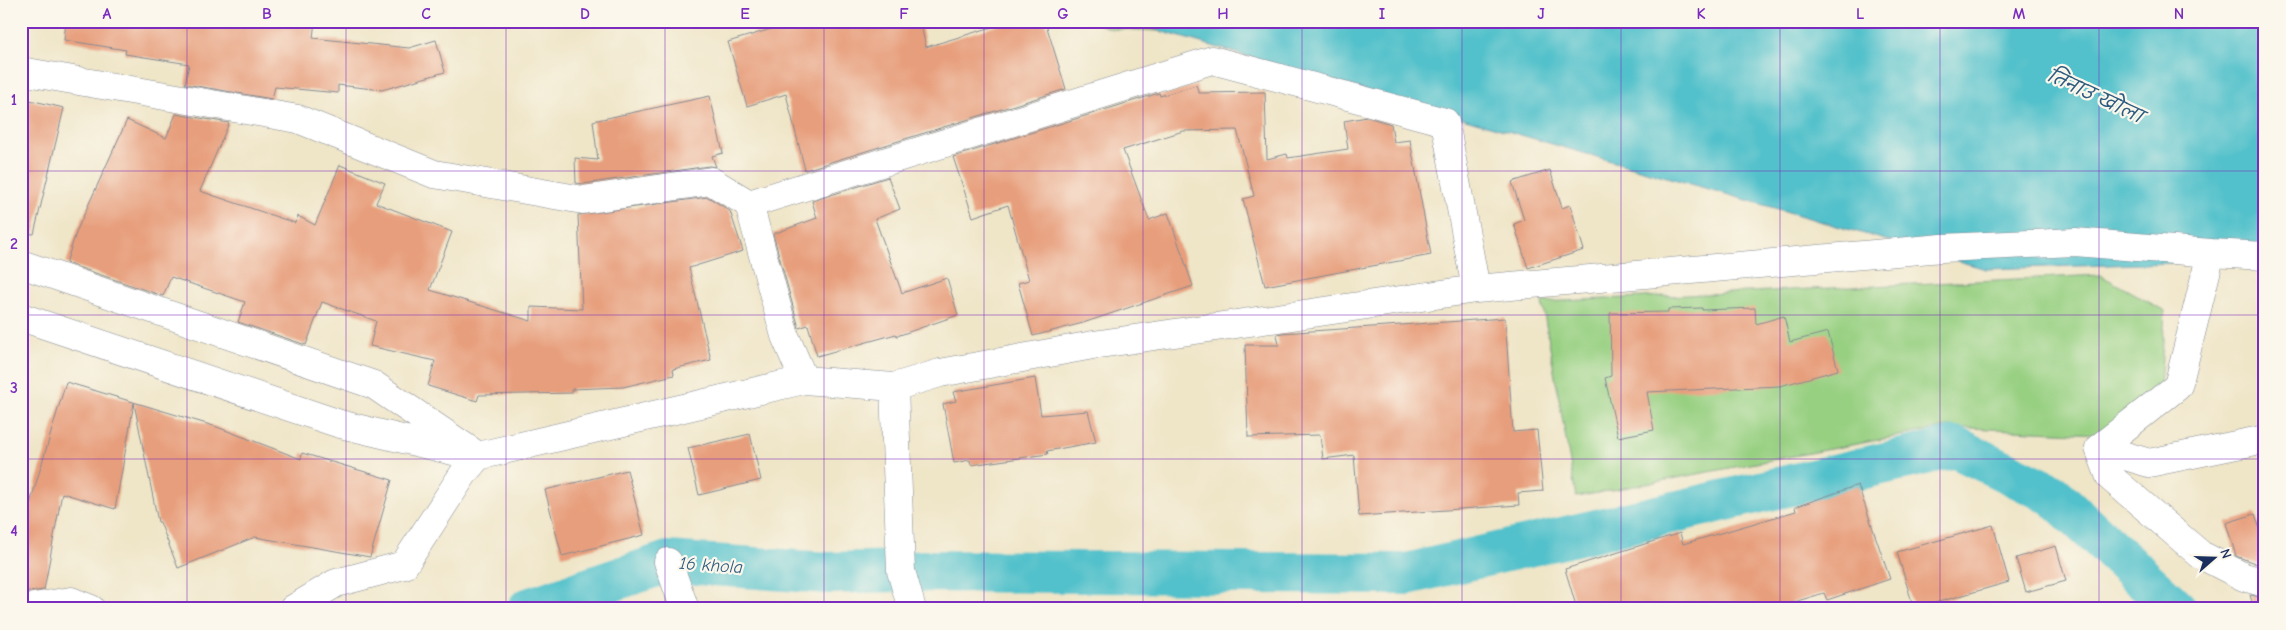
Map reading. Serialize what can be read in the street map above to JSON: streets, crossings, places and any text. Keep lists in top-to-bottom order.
{
  "water": ["तिनाउ खोला", "16 khola"],
  "north": "right",
  "grid": {
    "columns": [
      "A",
      "B",
      "C",
      "D",
      "E",
      "F",
      "G",
      "H",
      "I",
      "J",
      "K",
      "L",
      "M",
      "N"
    ],
    "rows": [
      "1",
      "2",
      "3",
      "4"
    ]
  }
}
